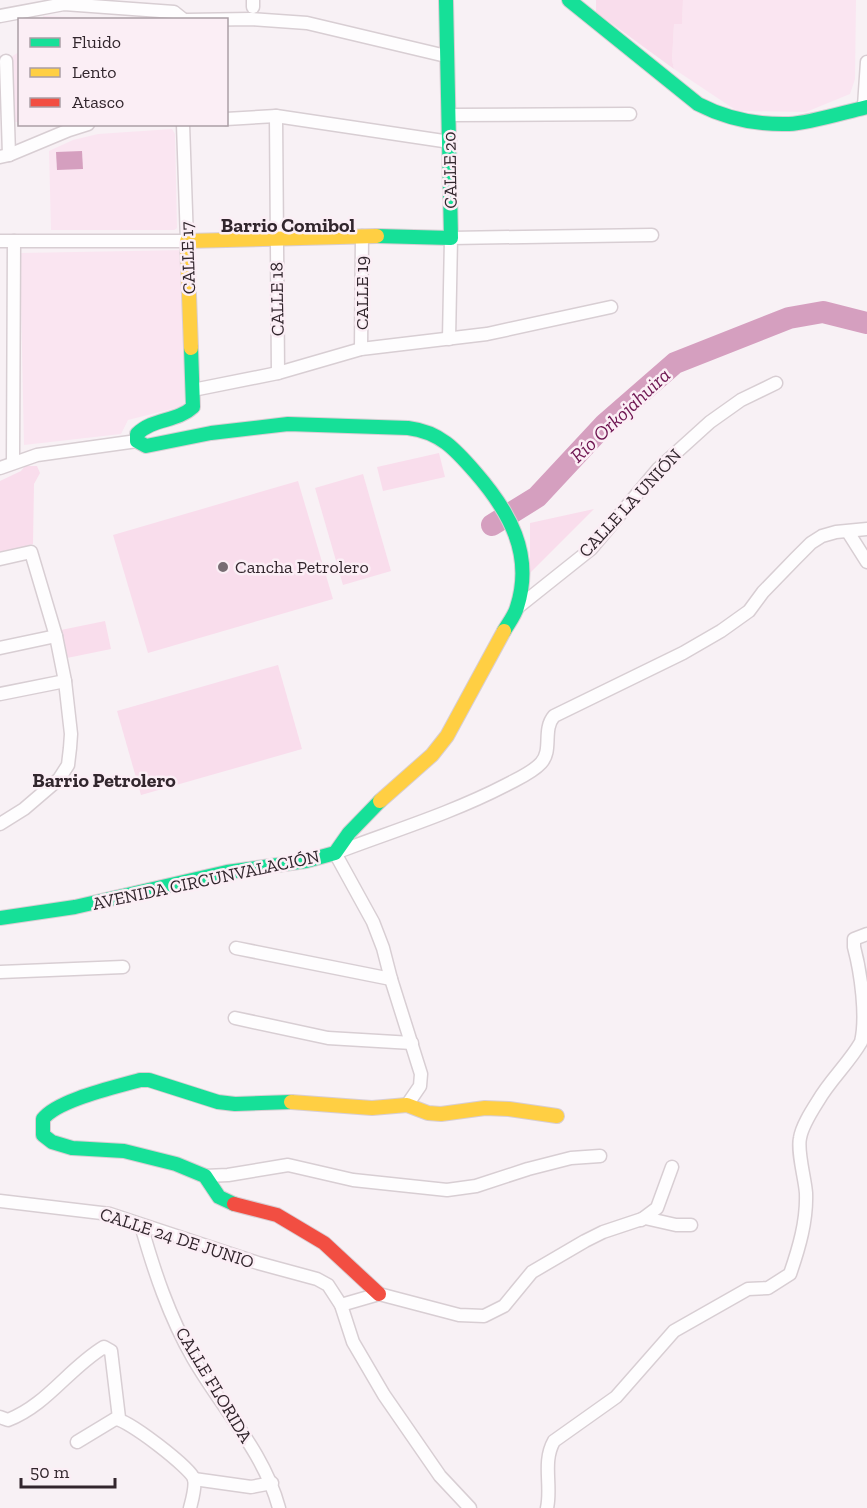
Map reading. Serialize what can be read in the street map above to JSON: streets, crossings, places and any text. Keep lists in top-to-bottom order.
{
  "streets": {
    "main road": ["CALLE 20", "CALLE 17", "AVENIDA CIRCUNVALACIÓN"],
    "street": [
      "CALLE 19",
      "CALLE 18",
      "CALLE LA UNIÓN",
      "CALLE 24 DE JUNIO",
      "CALLE FLORIDA"
    ]
  },
  "crossings": [
    ["CALLE LA UNIÓN", "AVENIDA CIRCUNVALACIÓN"],
    ["CALLE 24 DE JUNIO", "CALLE FLORIDA"]
  ],
  "districts": ["Barrio Comibol", "Barrio Petrolero"],
  "water": ["Río Orkojahuira"],
  "places": ["Cancha Petrolero"],
  "legend": ["Fluido", "Lento", "Atasco"],
  "scale_bar": "50 m"
}
